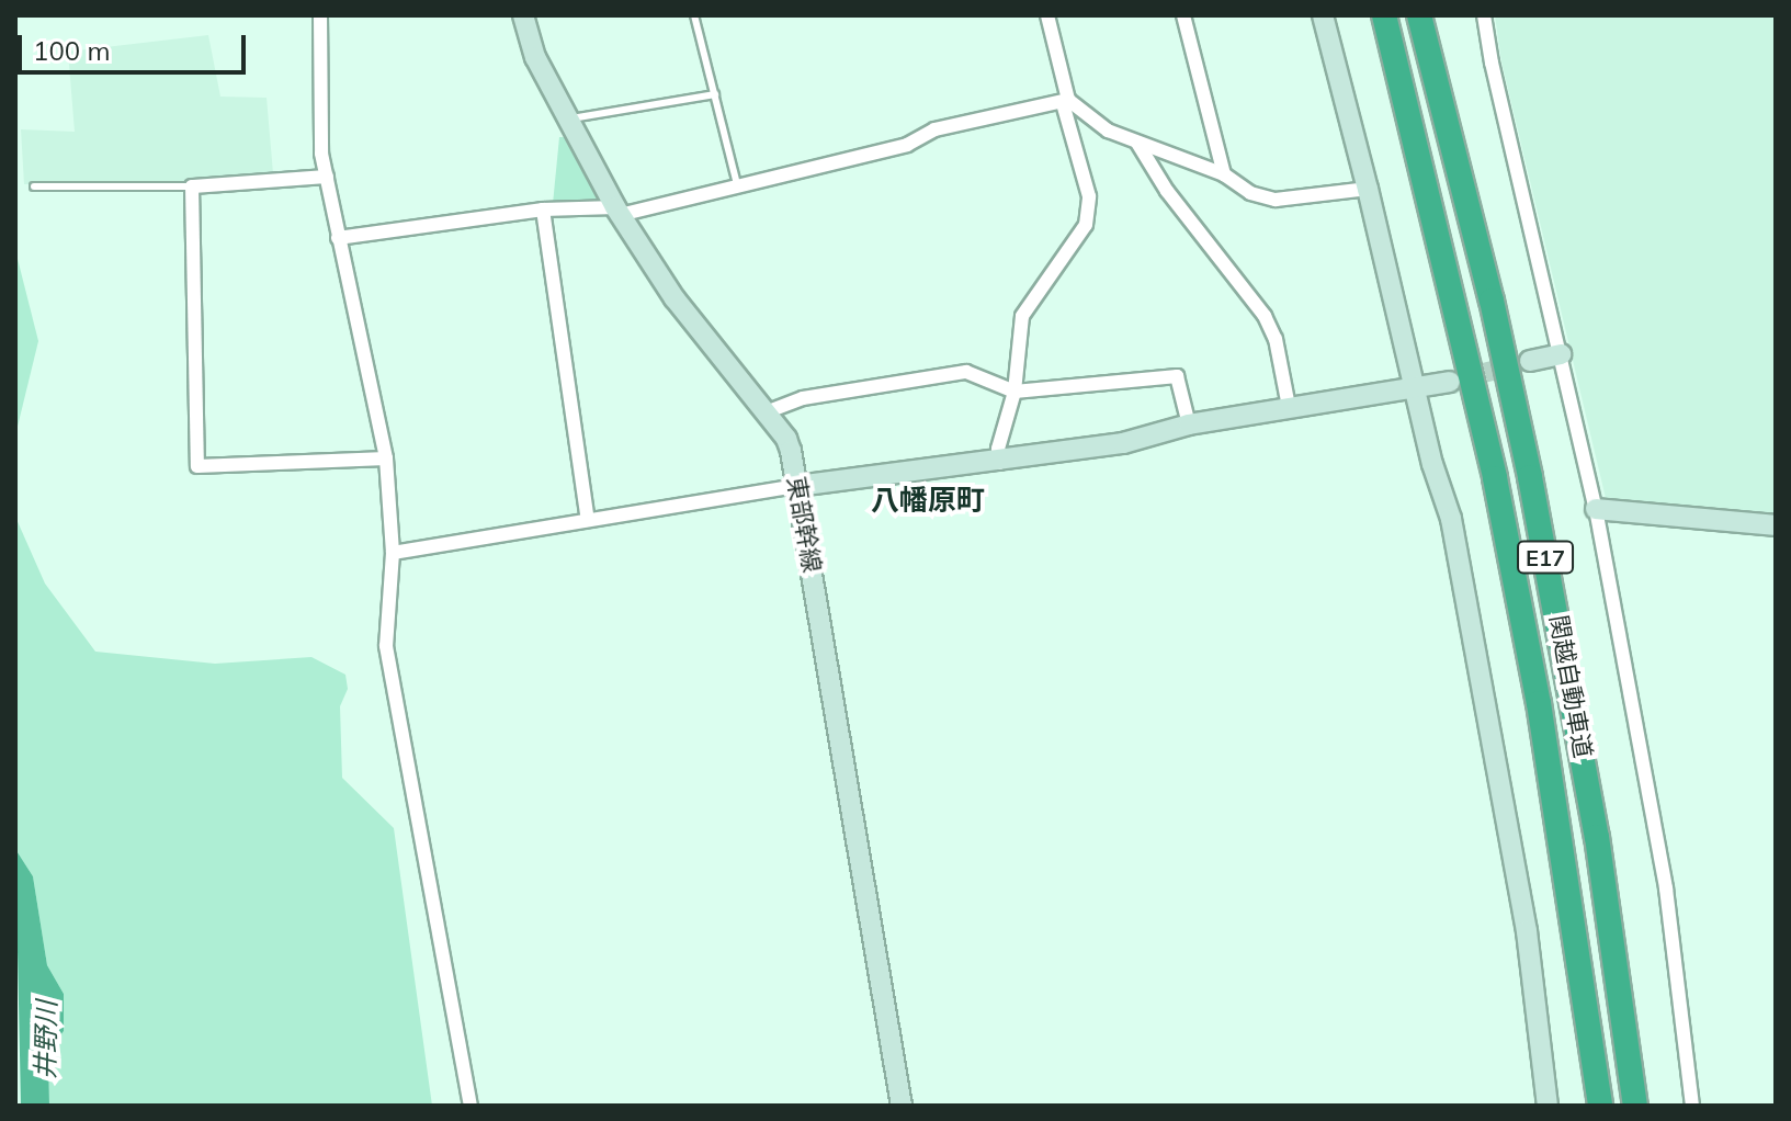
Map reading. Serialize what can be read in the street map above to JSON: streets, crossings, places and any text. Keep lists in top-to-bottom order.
{
  "streets": {
    "highway": ["E17", "関越自動車道"],
    "street": ["東部幹線"]
  },
  "districts": ["八幡原町"],
  "water": ["井野川"],
  "scale_bar": "100 m"
}
